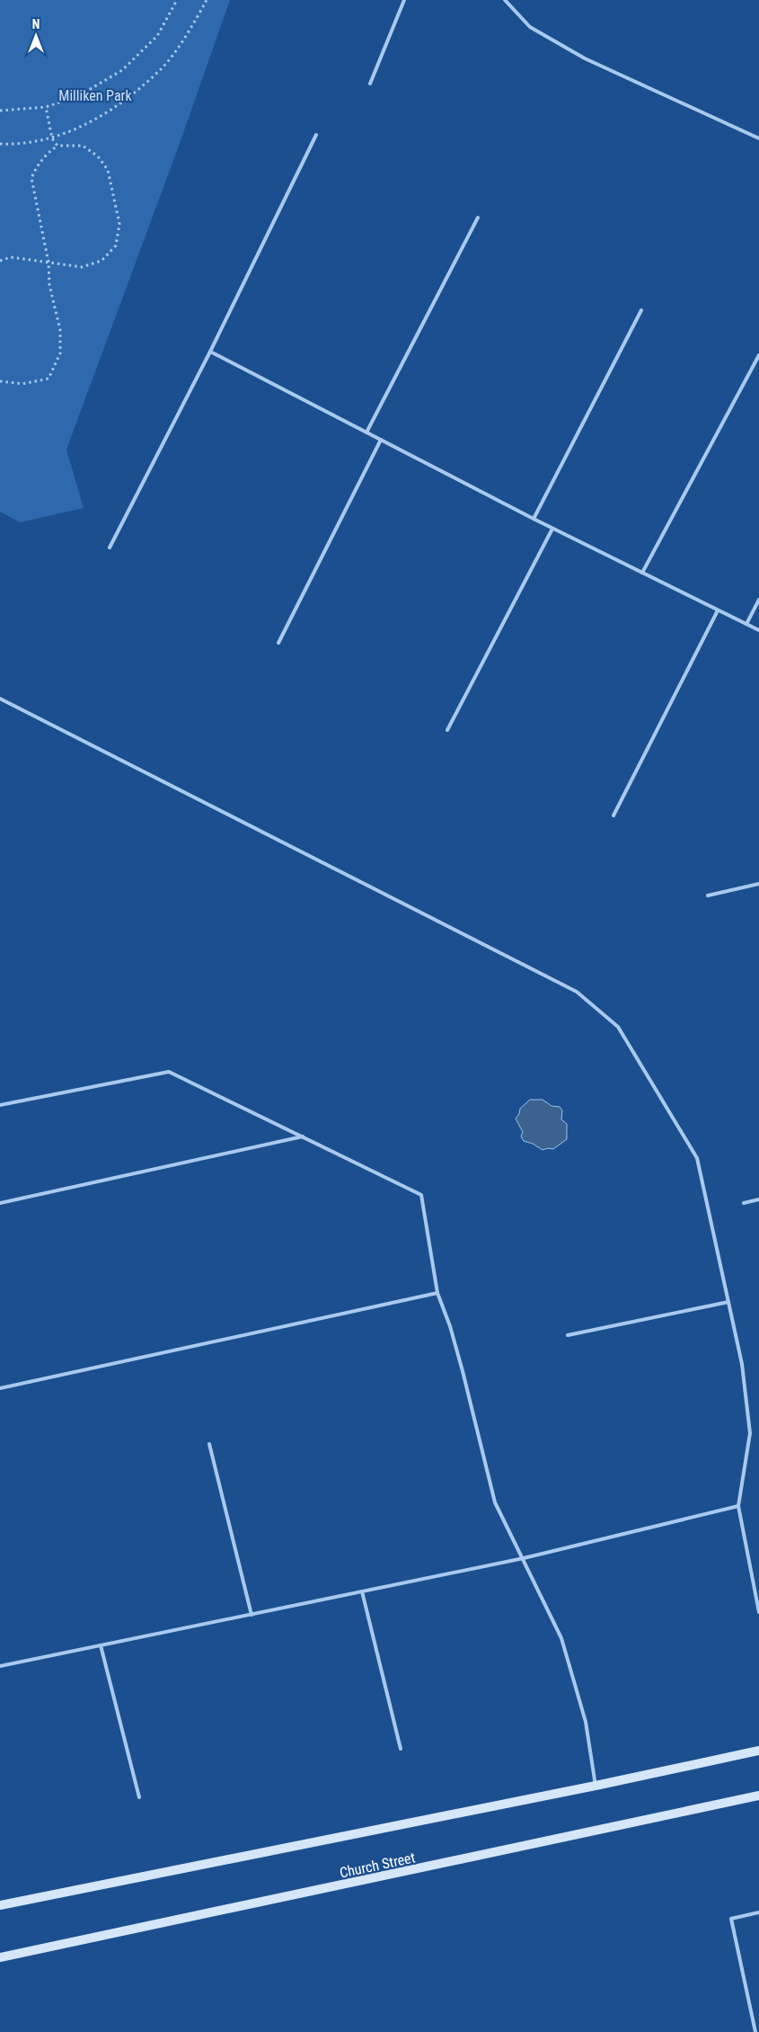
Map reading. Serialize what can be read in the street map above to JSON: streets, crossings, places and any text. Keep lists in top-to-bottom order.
{
  "streets": {
    "main road": ["Church Street"]
  },
  "parks": ["Milliken Park"],
  "north": "top"
}
